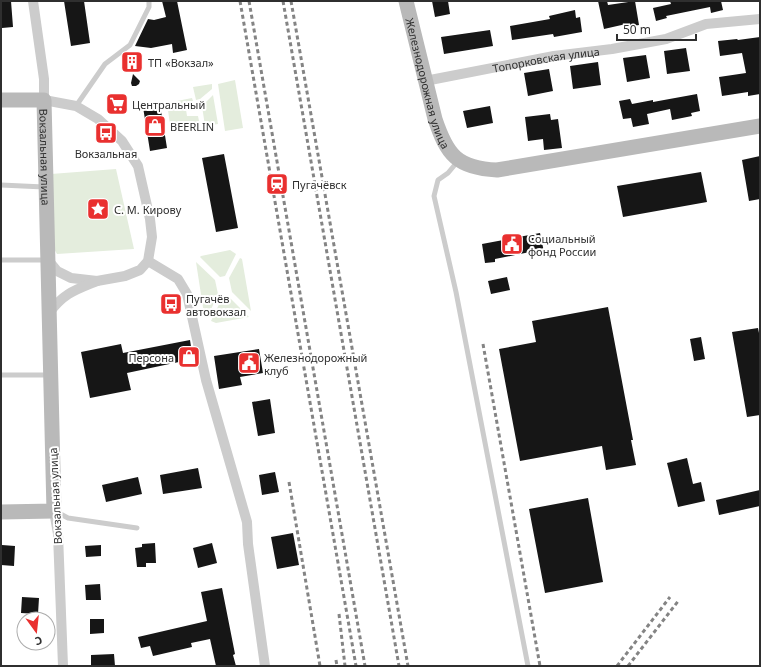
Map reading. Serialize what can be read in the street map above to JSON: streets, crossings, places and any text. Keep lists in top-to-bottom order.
{
  "streets": {
    "street": ["Топорковская улица", "Железнодорожная улица", "Вокзальная улица"]
  },
  "crossings": [
    ["Топорковская улица", "Железнодорожная улица"]
  ],
  "places": {
    "building": ["ТП «Вокзал»"],
    "supermarket": ["Центральный"],
    "shop": ["BEERLIN", "Персона"],
    "bus stop": ["Вокзальная", "Пугачёв автовокзал"],
    "station": ["Пугачёвск"],
    "place": ["С. М. Кирову"],
    "public building": ["Социальный фонд России", "Железнодорожный клуб"]
  },
  "scale_bar": "50 m",
  "north": "bottom"
}
